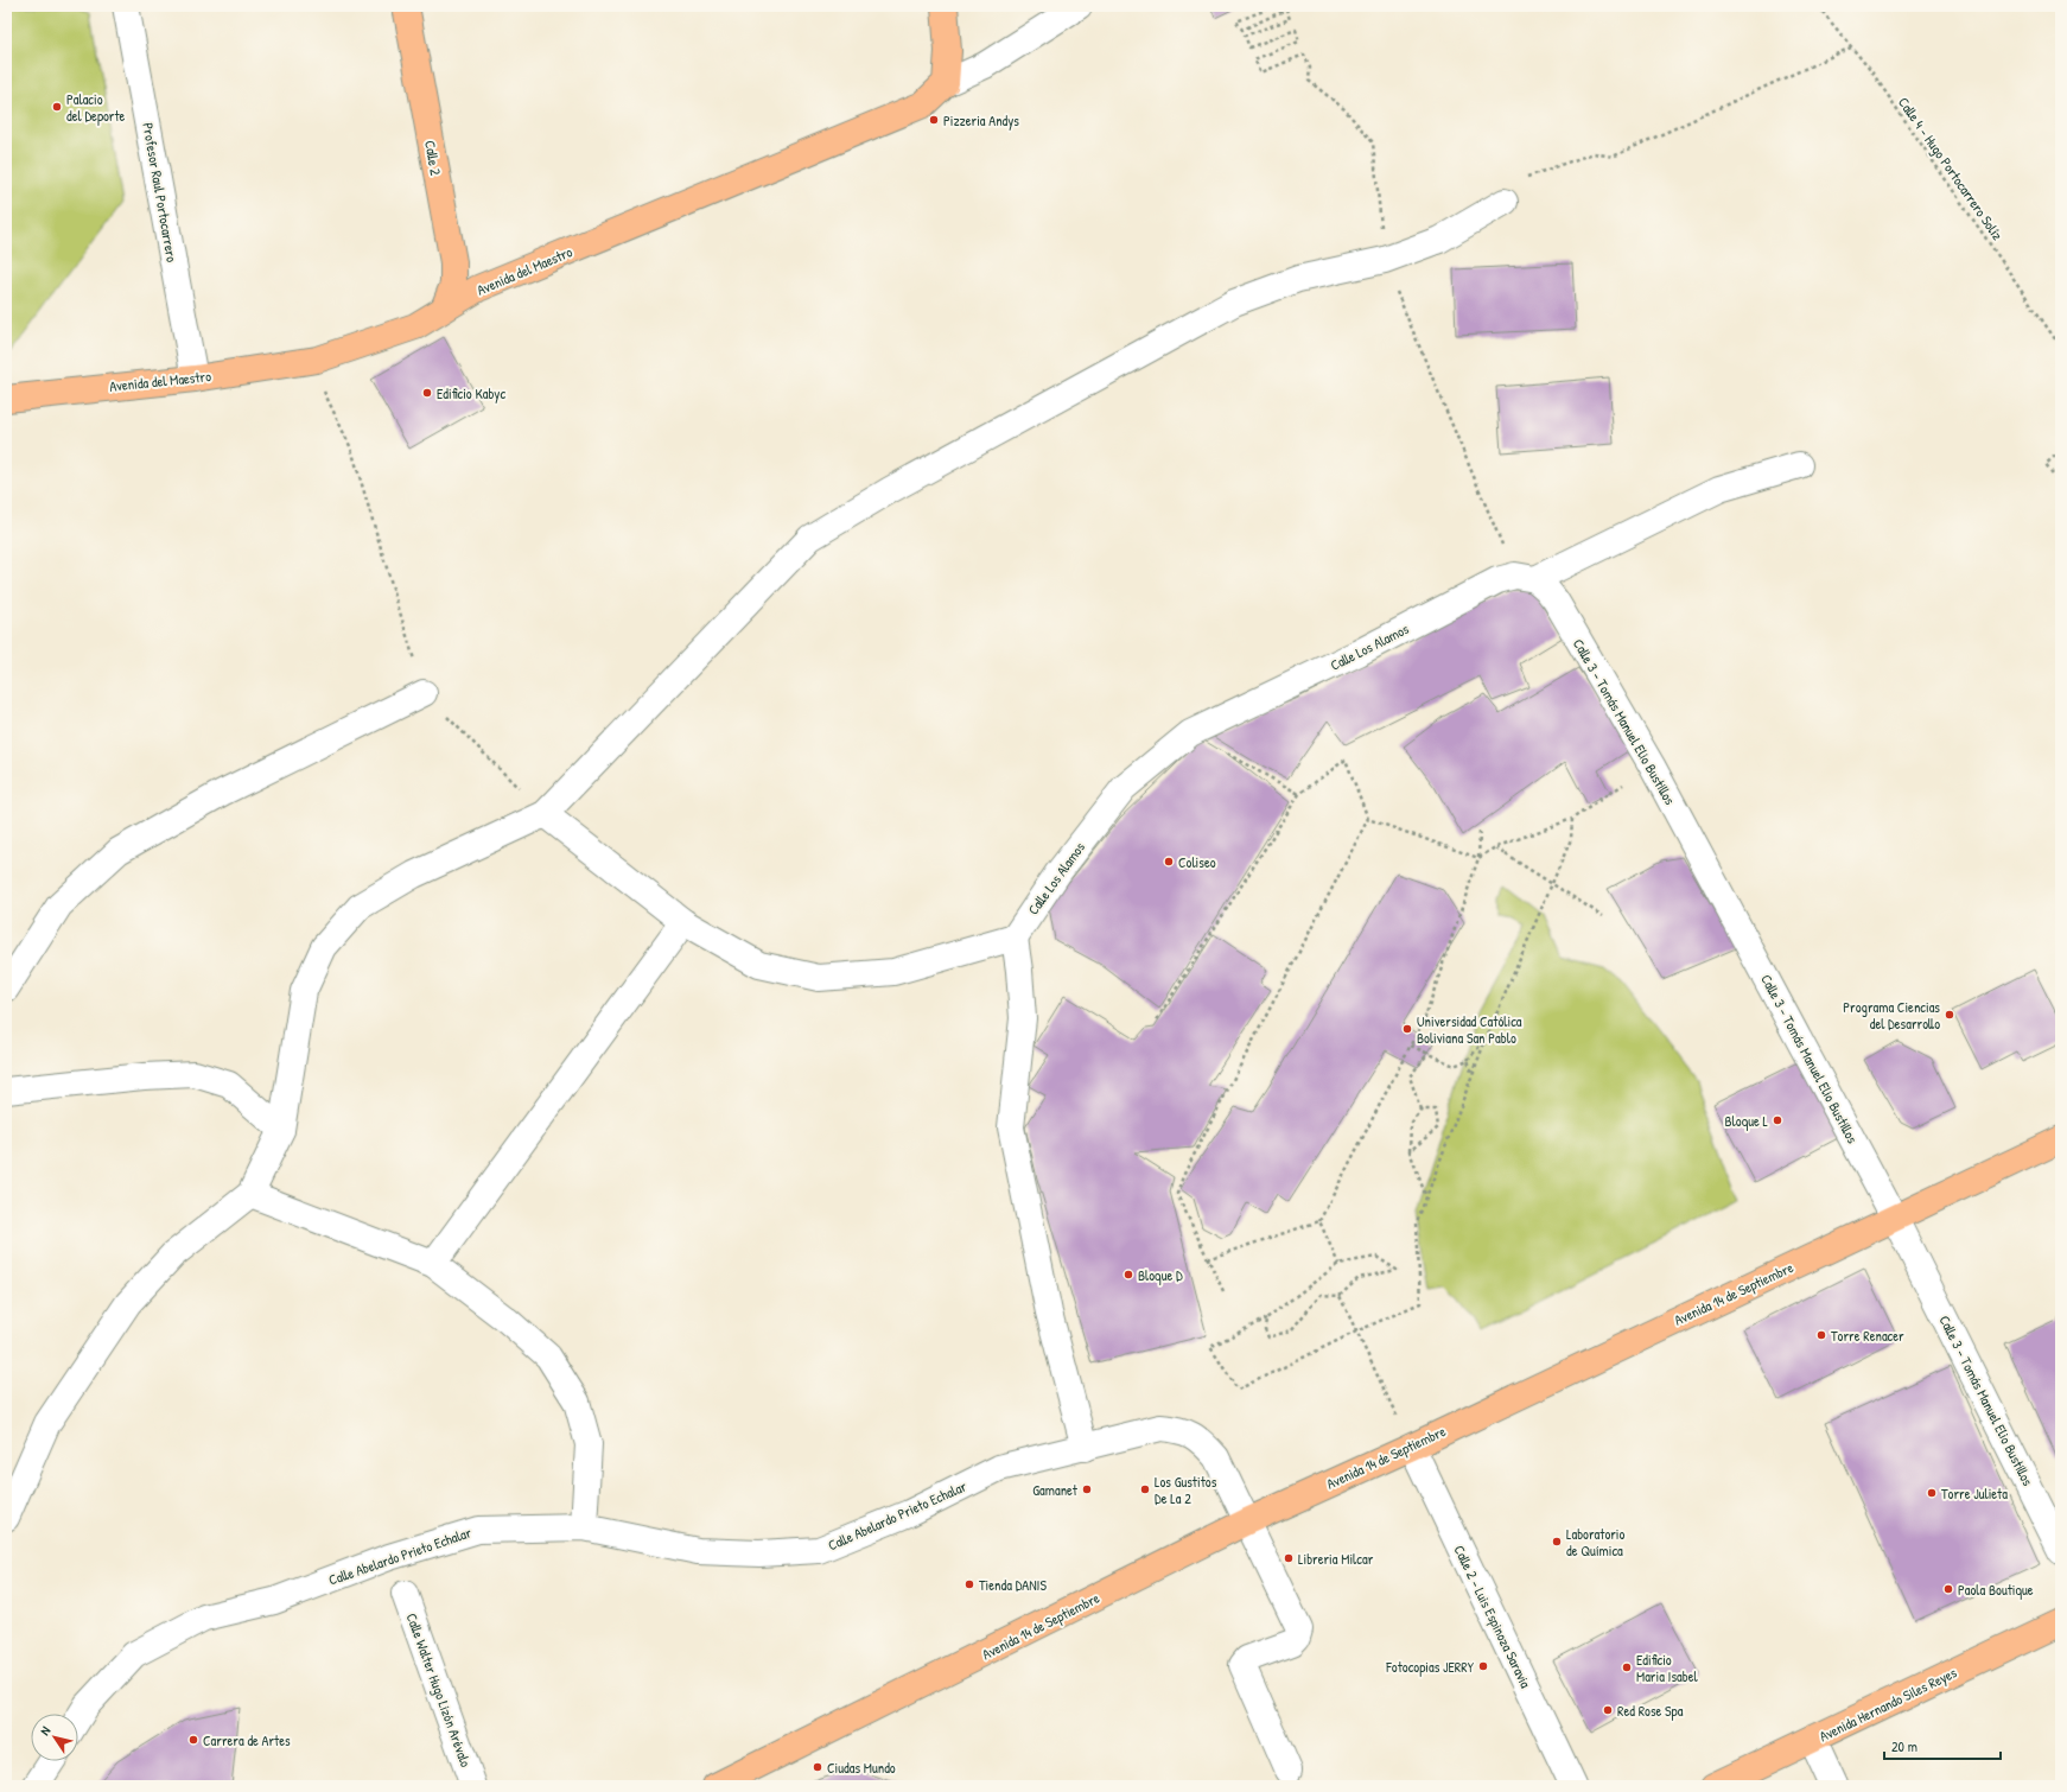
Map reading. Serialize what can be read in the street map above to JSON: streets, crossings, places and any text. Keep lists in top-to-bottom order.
{
  "streets": {
    "main road": [
      "Calle 2",
      "Avenida del Maestro",
      "Avenida 14 de Septiembre",
      "Avenida Hernando Siles Reyes"
    ],
    "street": [
      "Profesor Raul Portocarrero",
      "Calle Los Alamos",
      "Calle 3 - Tomás Manuel Elio Bustillos",
      "Calle Abelardo Prieto Echalar",
      "Calle 2 - Luis Espinoza Saravia",
      "Calle Walter Hugo Lizón Arévalo"
    ],
    "path": ["Calle 4 - Hugo Portocarrero Solíz"]
  },
  "crossings": [
    ["Calle 2", "Avenida del Maestro"],
    ["Profesor Raul Portocarrero", "Avenida del Maestro"],
    ["Calle Los Alamos", "Calle 3 - Tomás Manuel Elio Bustillos"],
    ["Calle 3 - Tomás Manuel Elio Bustillos", "Avenida 14 de Septiembre"],
    ["Avenida 14 de Septiembre", "Calle Abelardo Prieto Echalar"],
    ["Avenida 14 de Septiembre", "Calle 2 - Luis Espinoza Saravia"]
  ],
  "places": [
    "Palacio del Deporte",
    "Pizzeria Andys",
    "Edificio Kabyc",
    "Coliseo",
    "Programa Ciencias del Desarrollo",
    "Universidad Católica Boliviana San Pablo",
    "Bloque L",
    "Bloque D",
    "Torre Renacer",
    "Gamanet",
    "Los Gustitos De La 2",
    "Torre Julieta",
    "Laboratorio de Química",
    "Libreria Milcar",
    "Tienda DANIS",
    "Paola Boutique",
    "Fotocopias JERRY",
    "Edificio Maria Isabel",
    "Red Rose Spa",
    "Carrera de Artes",
    "Ciudas Mundo"
  ],
  "scale_bar": "20 m",
  "north": "top left"
}
